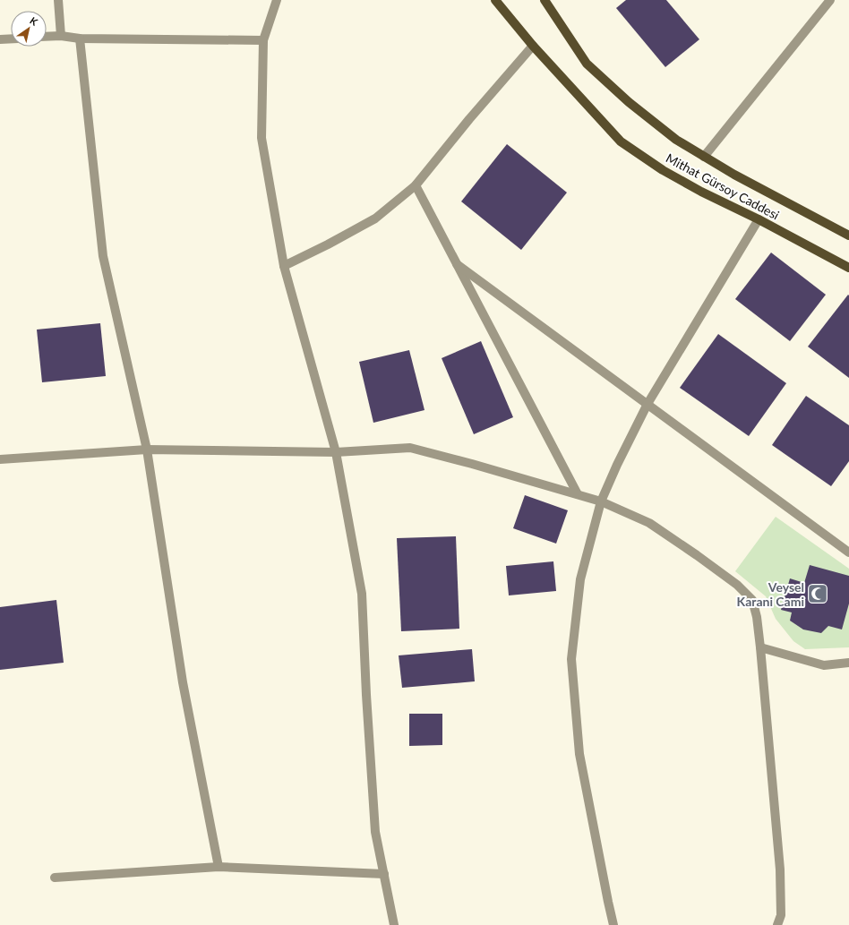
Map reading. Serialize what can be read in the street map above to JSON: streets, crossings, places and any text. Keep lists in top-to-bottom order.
{
  "streets": {
    "main road": ["Mithat Gürsoy Caddesi"]
  },
  "places": {
    "mosque": ["Veysel Karani Cami"]
  },
  "north": "top right"
}
